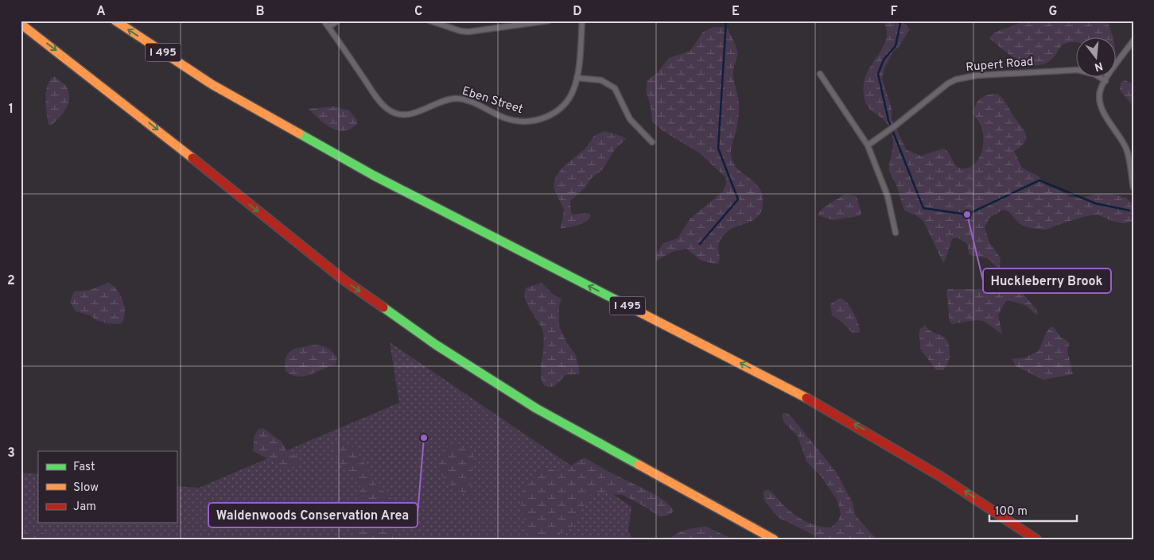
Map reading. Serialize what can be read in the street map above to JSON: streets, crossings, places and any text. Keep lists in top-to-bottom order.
{
  "streets": {
    "highway": ["I 495"],
    "street": ["Rupert Road", "Eben Street"]
  },
  "places": ["Huckleberry Brook", "Waldenwoods Conservation Area"],
  "legend": ["Fast", "Slow", "Jam"],
  "scale_bar": "100 m",
  "north": "bottom",
  "grid": {
    "columns": [
      "A",
      "B",
      "C",
      "D",
      "E",
      "F",
      "G"
    ],
    "rows": ["1", "2", "3"]
  }
}
